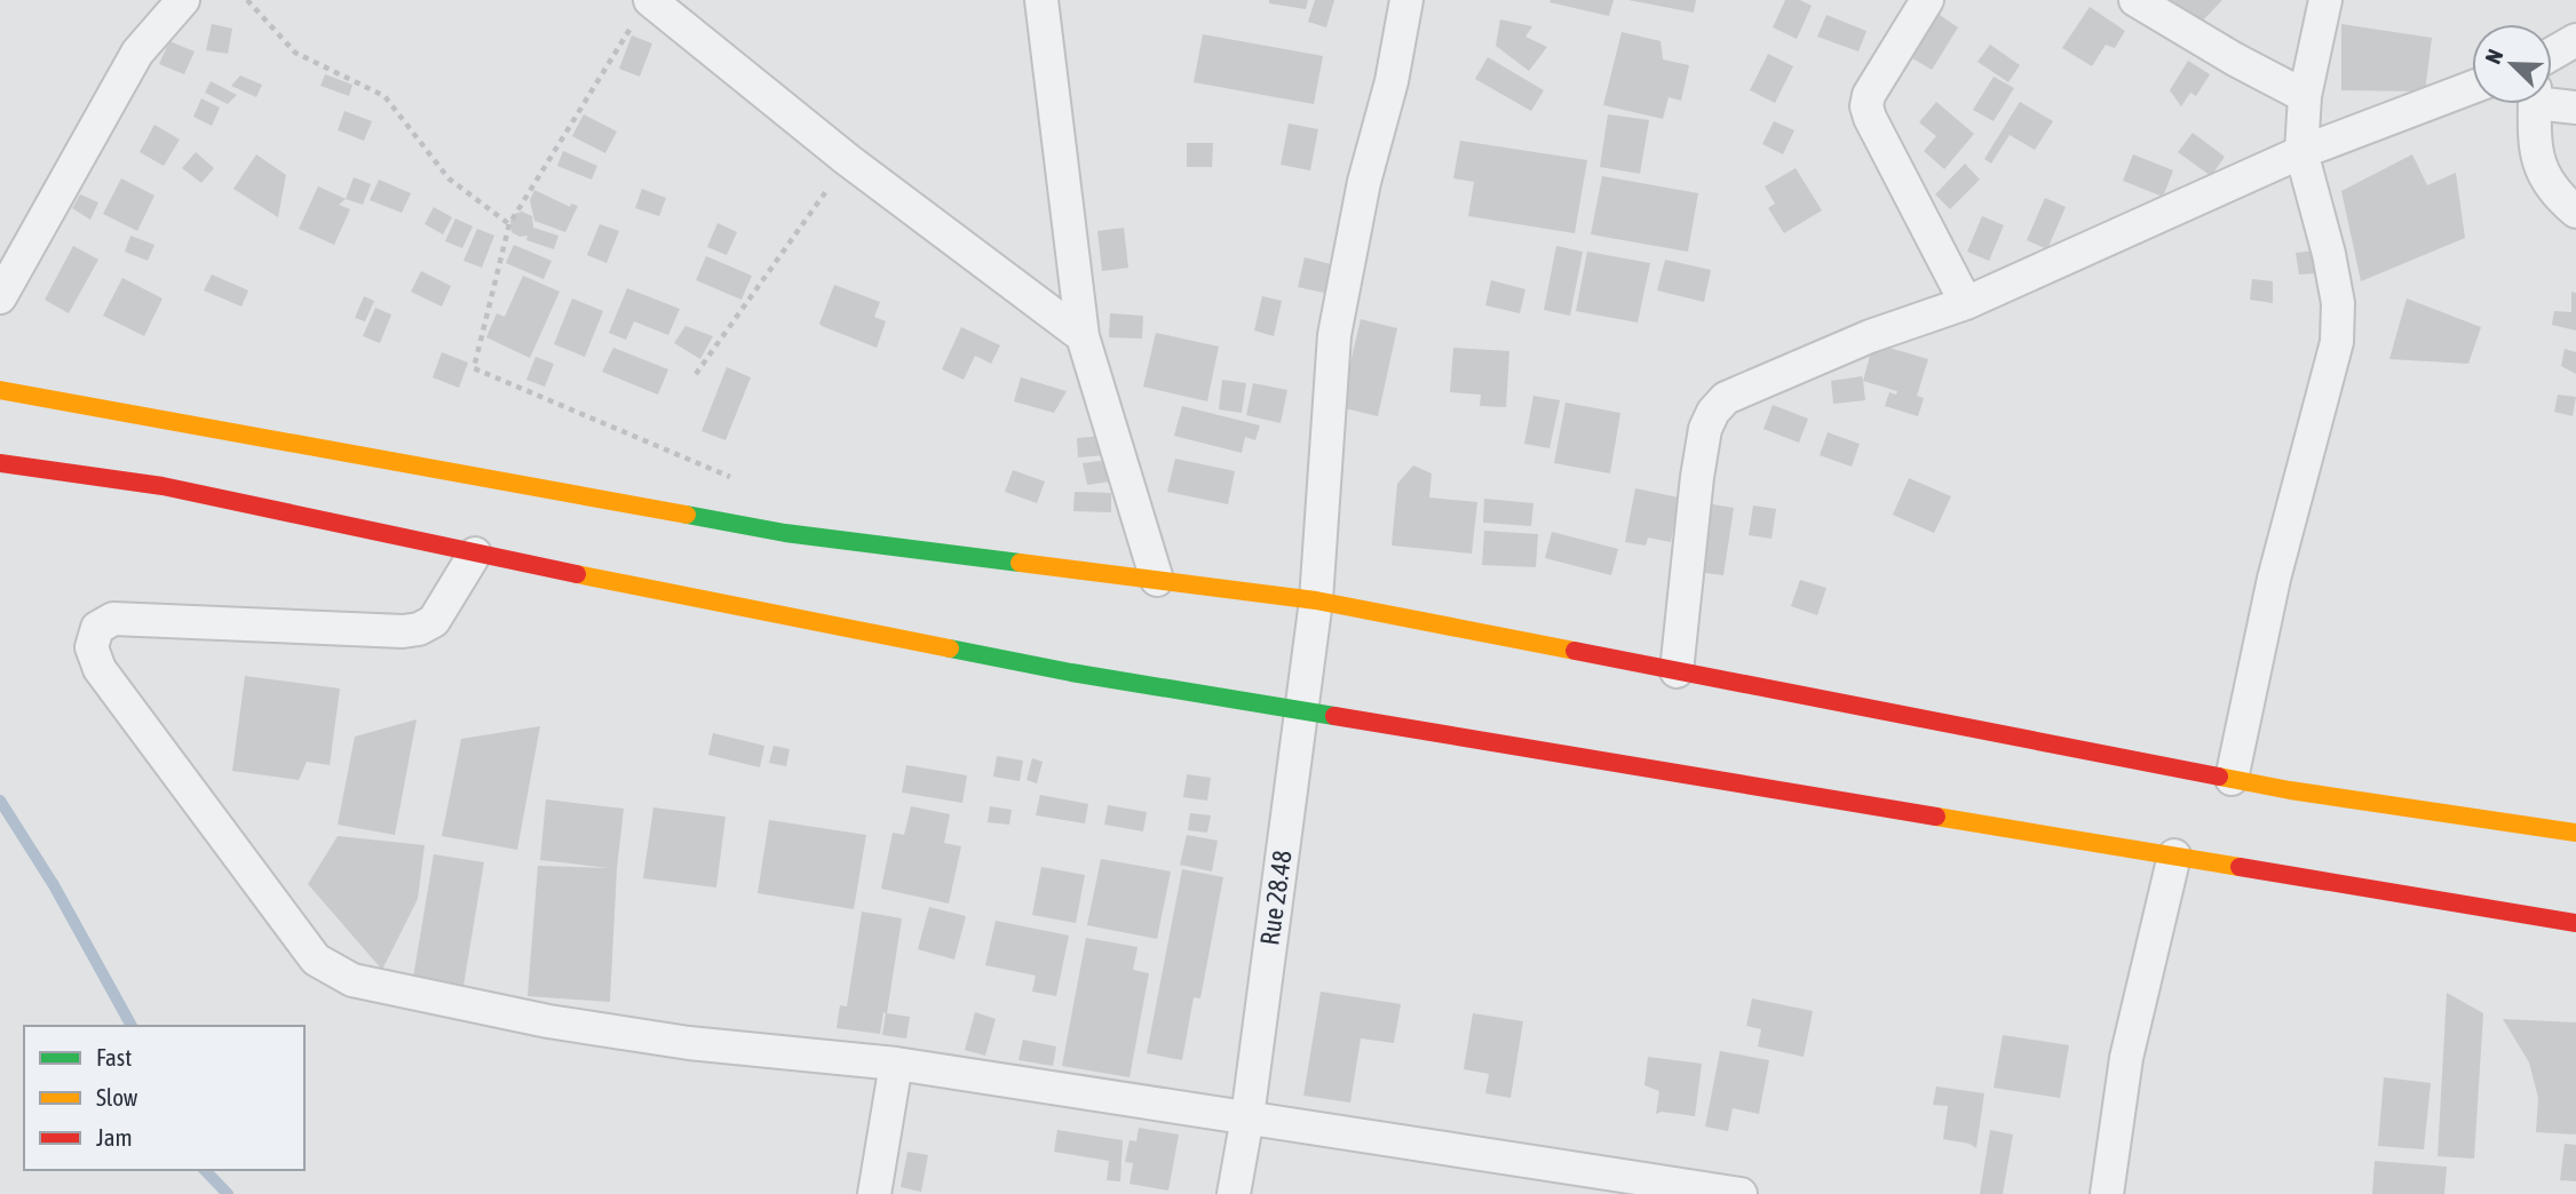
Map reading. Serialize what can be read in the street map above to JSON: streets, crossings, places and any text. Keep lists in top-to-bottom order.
{
  "streets": {
    "street": ["Rue 28.48"]
  },
  "legend": ["Fast", "Slow", "Jam"],
  "north": "top left"
}
